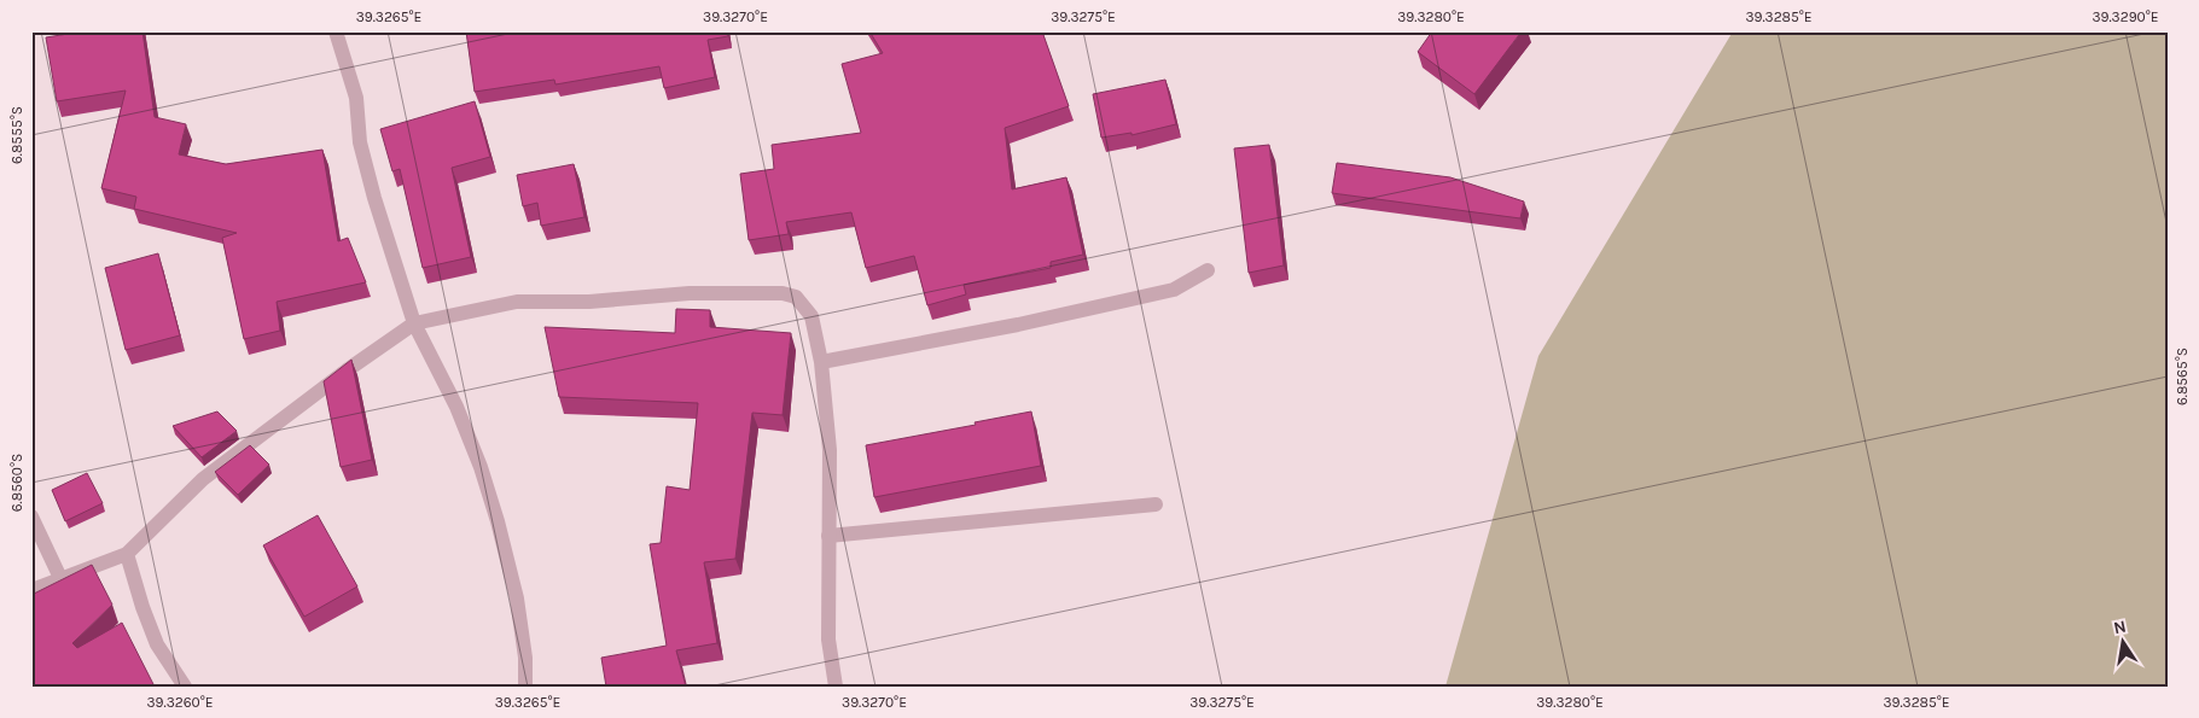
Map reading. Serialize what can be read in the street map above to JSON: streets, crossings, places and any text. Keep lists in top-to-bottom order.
{
  "north": "top",
  "coordinates": [
    "39.3265°E",
    "39.3270°E",
    "39.3275°E",
    "39.3280°E",
    "39.3285°E",
    "39.3290°E",
    "6.8555°S",
    "6.8565°S",
    "6.8560°S",
    "39.3260°E"
  ]
}
